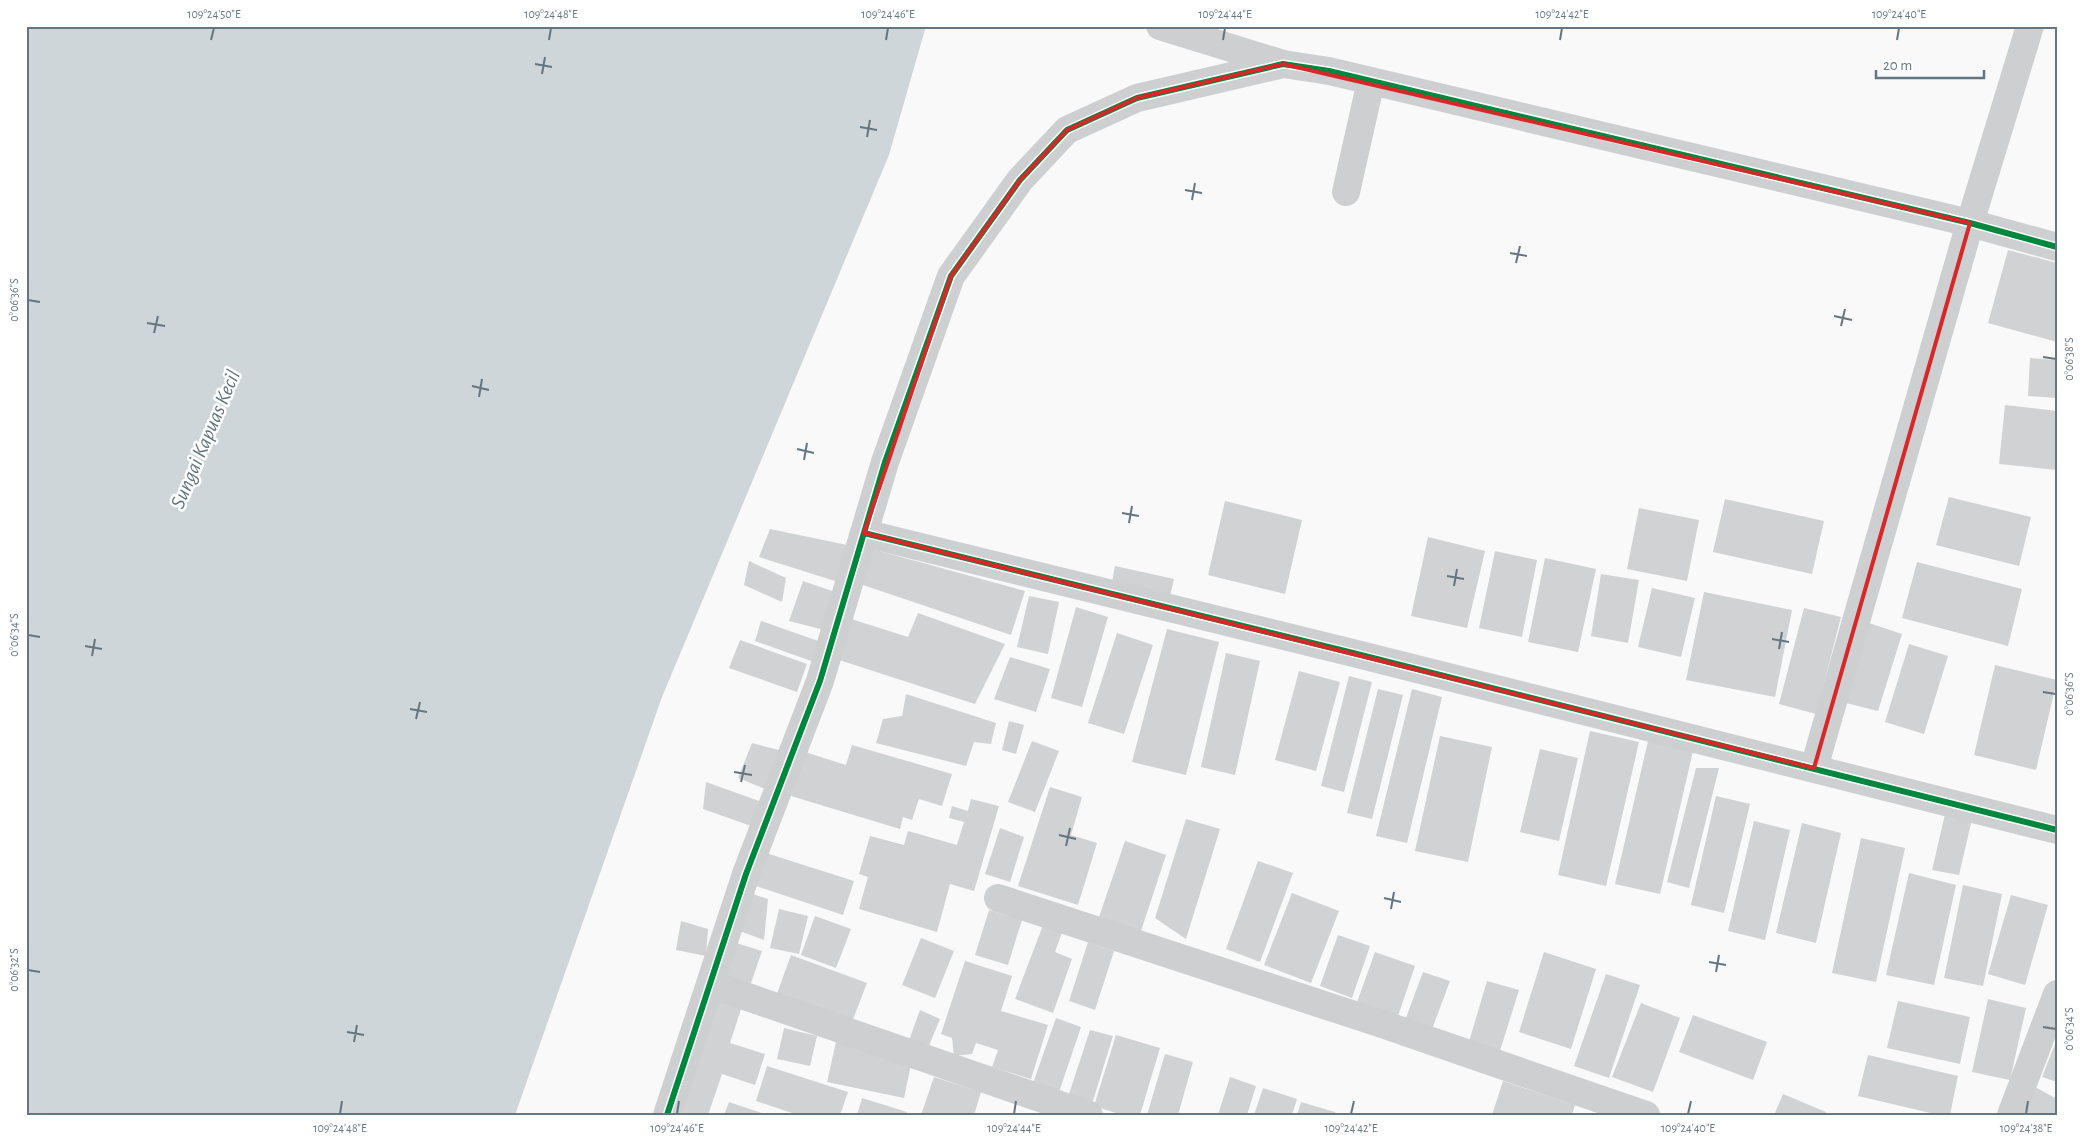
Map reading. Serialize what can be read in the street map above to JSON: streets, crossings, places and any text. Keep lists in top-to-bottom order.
{
  "water": ["Sungai Kapuas Kecil"],
  "scale_bar": "20 m",
  "coordinates": [
    "109°24'50\"E",
    "109°24'48\"E",
    "109°24'46\"E",
    "109°24'44\"E",
    "109°24'42\"E",
    "109°24'40\"E",
    "0°06'36\"S",
    "0°06'38\"S",
    "0°06'34\"S",
    "0°06'32\"S",
    "109°24'38\"E"
  ]
}
